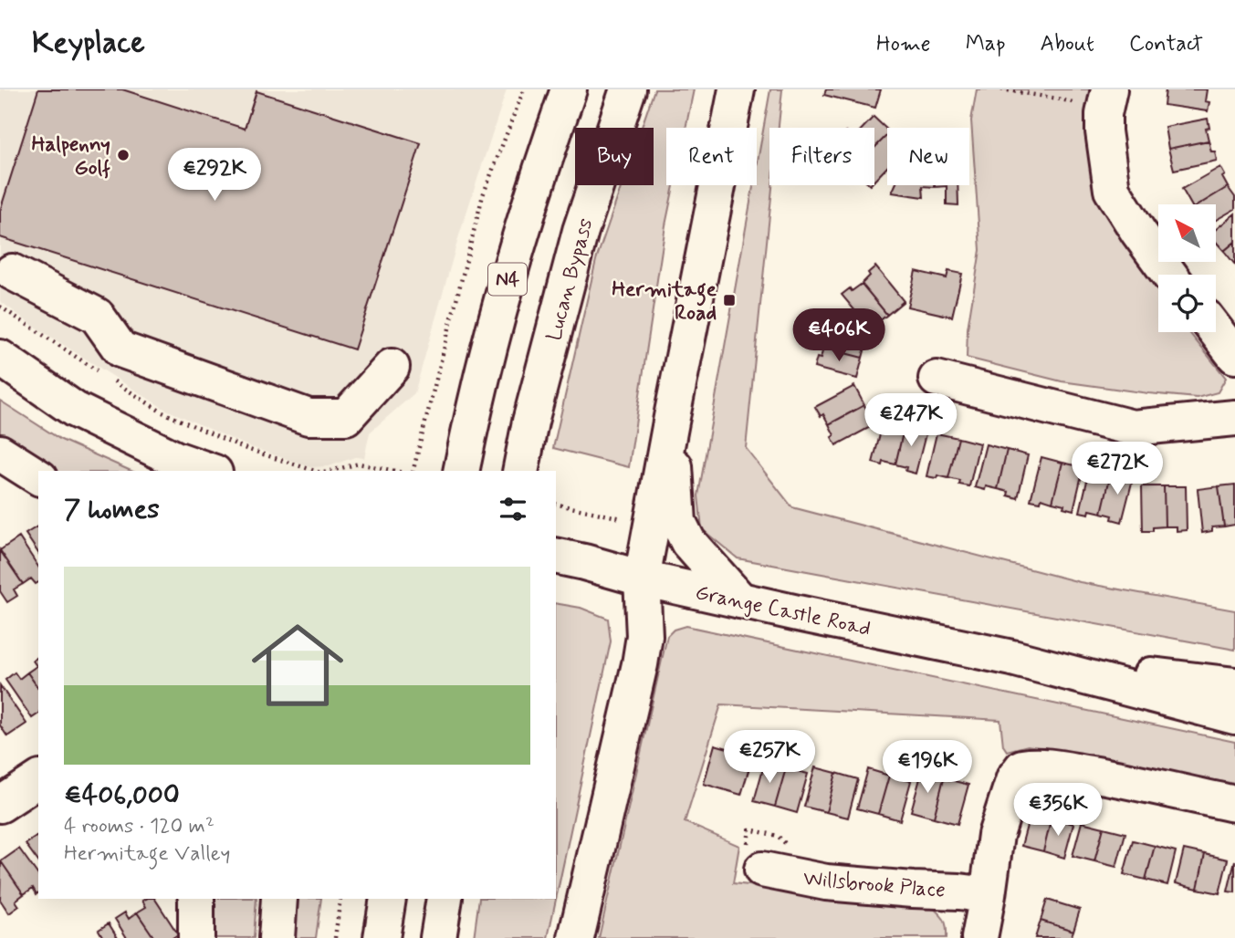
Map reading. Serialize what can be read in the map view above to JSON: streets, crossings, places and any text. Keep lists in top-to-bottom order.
{
  "streets": {
    "main road": [
      "N4",
      "Lucan Bypass",
      "Grange Castle Road",
      "Willsbrook Place"
    ]
  },
  "places": {
    "other": ["Halpenny Golf"],
    "transit": ["Hermitage Road"]
  },
  "north": "top left",
  "page": {
    "header": "Keyplace",
    "nav": [
      "Home",
      "Map",
      "About",
      "Contact"
    ],
    "chip": [
      "Buy",
      "Rent",
      "Filters",
      "New"
    ],
    "price": [
      "€292K",
      "€406K",
      "€247K",
      "€272K",
      "€257K",
      "€196K",
      "€356K"
    ],
    "heading": "7 homes",
    "list": [
      {
        "name": "€406,000",
        "note": "4 rooms · 120 m² · Hermitage Valley"
      }
    ]
  }
}
